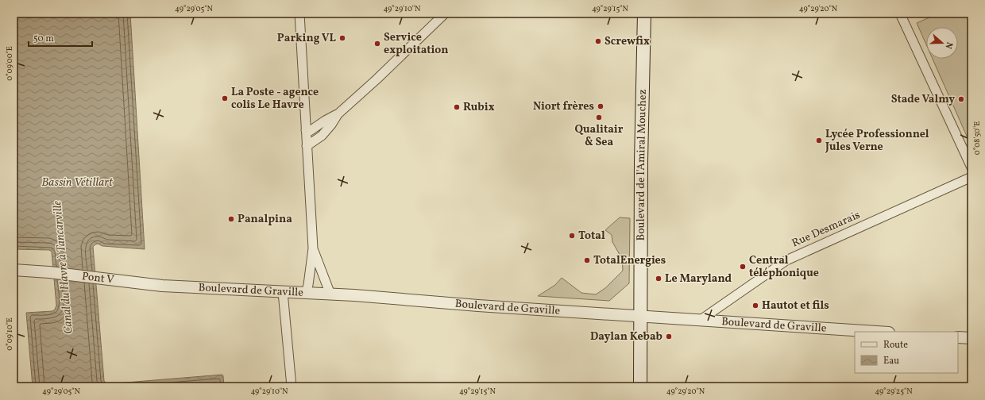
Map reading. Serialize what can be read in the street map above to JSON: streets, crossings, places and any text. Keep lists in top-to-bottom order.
{
  "streets": {
    "main road": ["Boulevard de l'Amiral Mouchez"],
    "street": ["Rue Desmarais", "Pont V", "Boulevard de Graville"]
  },
  "crossings": [
    ["Boulevard de l'Amiral Mouchez", "Boulevard de Graville"],
    ["Rue Desmarais", "Boulevard de Graville"],
    ["Pont V", "Boulevard de Graville"]
  ],
  "water": ["Bassin Vétillart", "Canal du Havre à Tancarville"],
  "places": [
    "Parking VL",
    "Screwfix",
    "Service exploitation",
    "La Poste - agence colis Le Havre",
    "Stade Valmy",
    "Niort frères",
    "Rubix",
    "Qualitair & Sea",
    "Lycée Professionnel Jules Verne",
    "Panalpina",
    "Total",
    "TotalEnergies",
    "Central téléphonique",
    "Le Maryland",
    "Hautot et fils",
    "Daylan Kebab"
  ],
  "legend": ["Route", "Eau"],
  "scale_bar": "50 m",
  "north": "right",
  "coordinates": [
    "49°29'05\"N",
    "49°29'10\"N",
    "49°29'15\"N",
    "49°29'20\"N",
    "0°09'00\"E",
    "0°08'50\"E",
    "0°09'10\"E",
    "49°29'25\"N"
  ]
}
